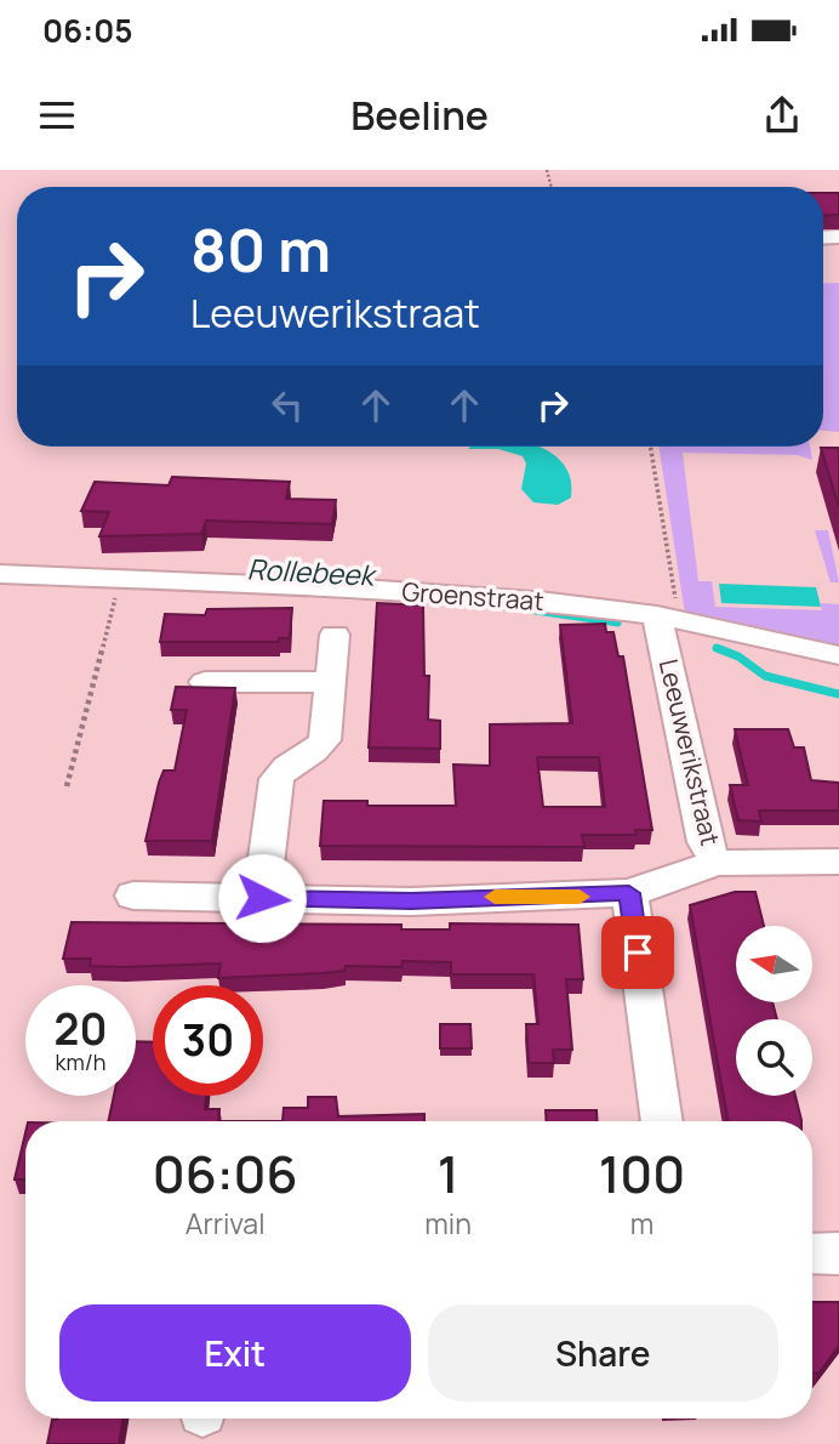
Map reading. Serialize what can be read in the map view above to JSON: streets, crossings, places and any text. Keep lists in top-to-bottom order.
{
  "streets": {
    "street": ["Groenstraat", "Leeuwerikstraat"]
  },
  "crossings": [
    ["Groenstraat", "Leeuwerikstraat"]
  ],
  "water": ["Rollebeek"],
  "north": "left",
  "page": {
    "status": "06:05",
    "header": "Beeline",
    "turn": ["80 m", "Leeuwerikstraat"],
    "speed": "20 km/h",
    "limit": "30",
    "eta": [
      "06:06",
      "Arrival",
      "1",
      "min",
      "100",
      "m"
    ],
    "buttons": ["Exit", "Share"]
  }
}
